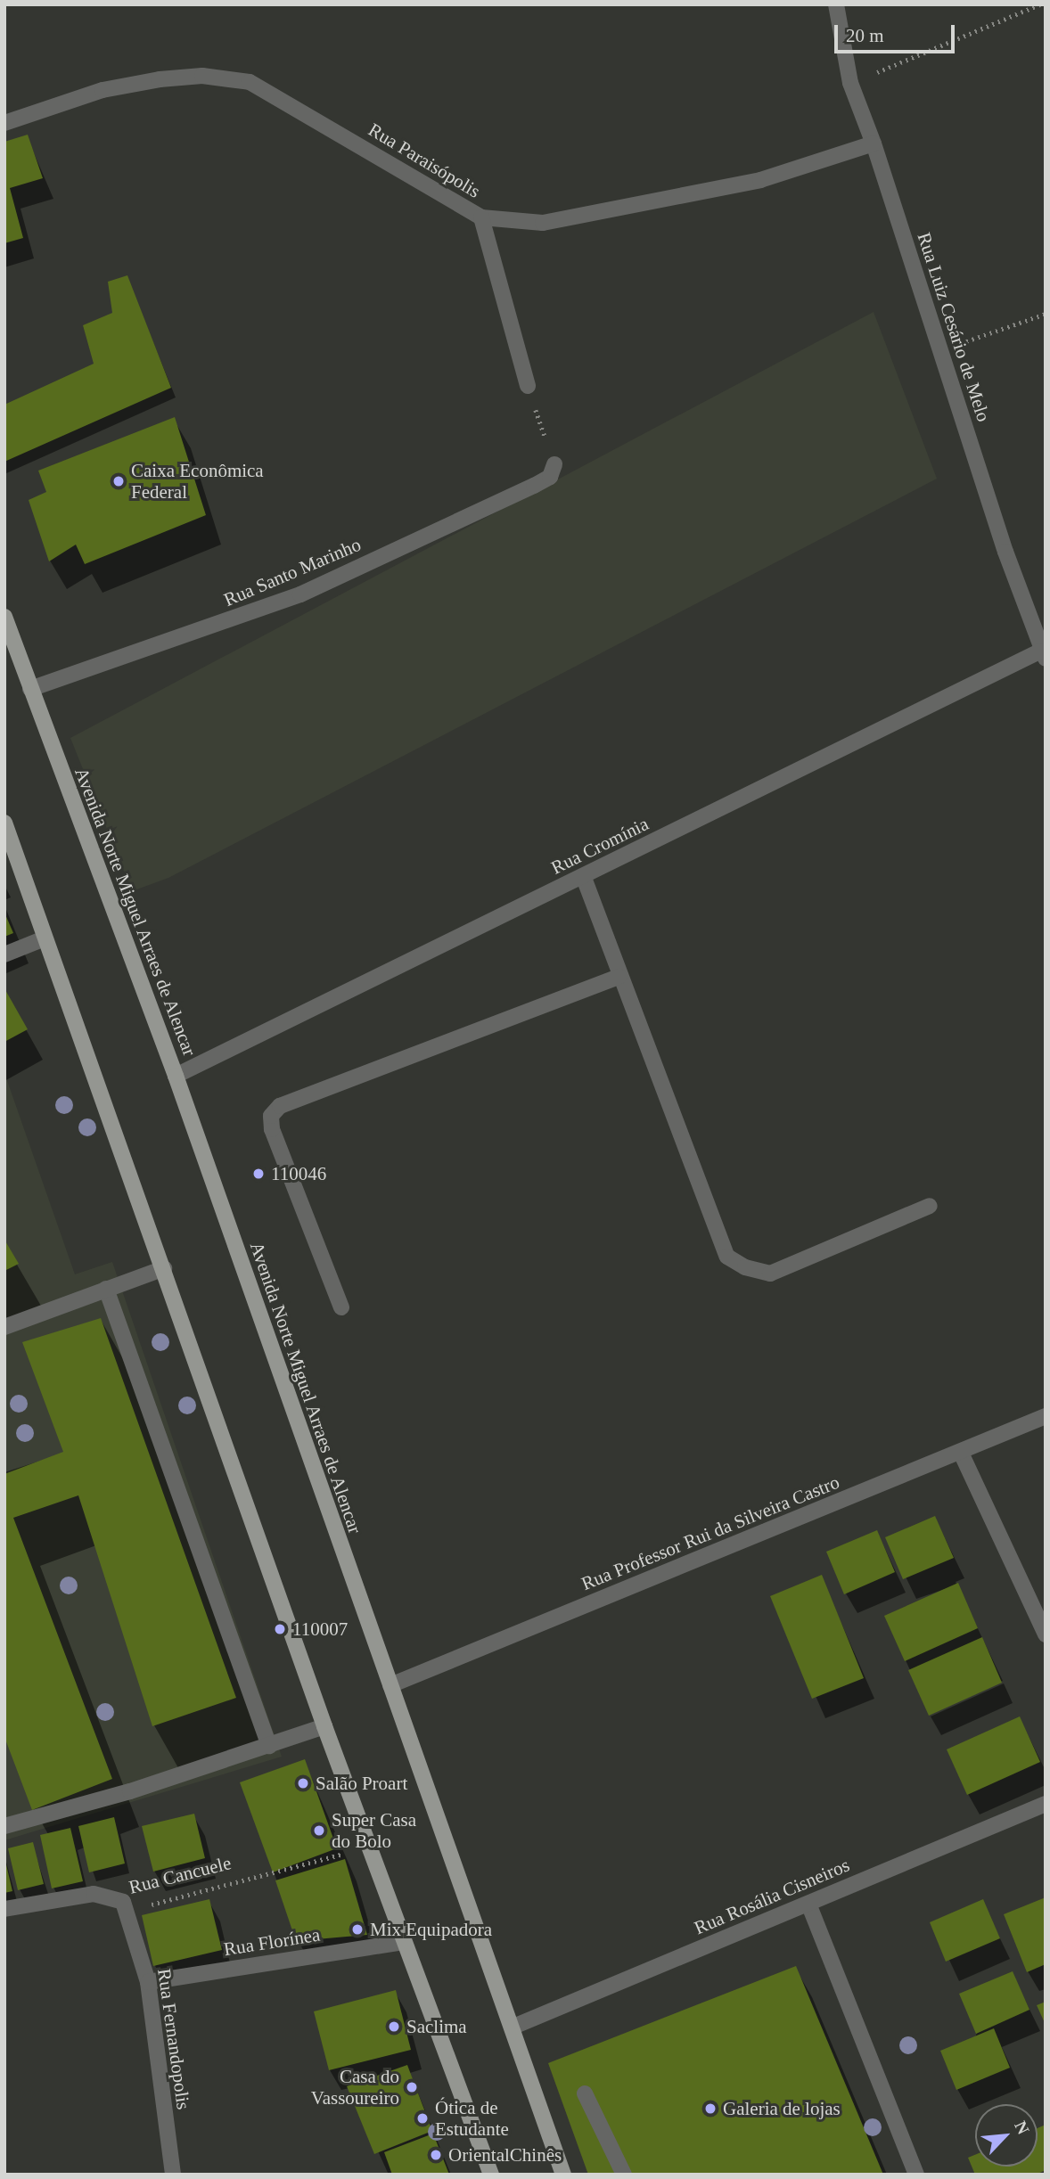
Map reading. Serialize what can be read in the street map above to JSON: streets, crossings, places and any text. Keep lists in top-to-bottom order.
{
  "streets": {
    "main road": ["Avenida Norte Miguel Arraes de Alencar"],
    "street": [
      "Rua Paraisópolis",
      "Rua Luiz Cesário de Melo",
      "Rua Santo Marinho",
      "Rua Cromínia",
      "Rua Professor Rui da Silveira Castro",
      "Rua Cancuele",
      "Rua Rosália Cisneiros",
      "Rua Florínea",
      "Rua Fernandopolis"
    ]
  },
  "crossings": [
    ["Rua Paraisópolis", "Rua Luiz Cesário de Melo"],
    ["Rua Luiz Cesário de Melo", "Rua Cromínia"],
    ["Rua Santo Marinho", "Avenida Norte Miguel Arraes de Alencar"],
    ["Rua Cromínia", "Avenida Norte Miguel Arraes de Alencar"],
    ["Avenida Norte Miguel Arraes de Alencar", "Rua Professor Rui da Silveira Castro"],
    ["Avenida Norte Miguel Arraes de Alencar", "Rua Rosália Cisneiros"],
    ["Rua Cancuele", "Rua Fernandopolis"],
    ["Rua Florínea", "Rua Fernandopolis"]
  ],
  "places": [
    "Caixa Econômica Federal",
    "110046",
    "110007",
    "Salão Proart",
    "Super Casa do Bolo",
    "Mix Equipadora",
    "Saclima",
    "Casa do Vassoureiro",
    "Galeria de lojas",
    "Ótica de Estudante",
    "OrientalChinês"
  ],
  "scale_bar": "20 m",
  "north": "top right"
}
